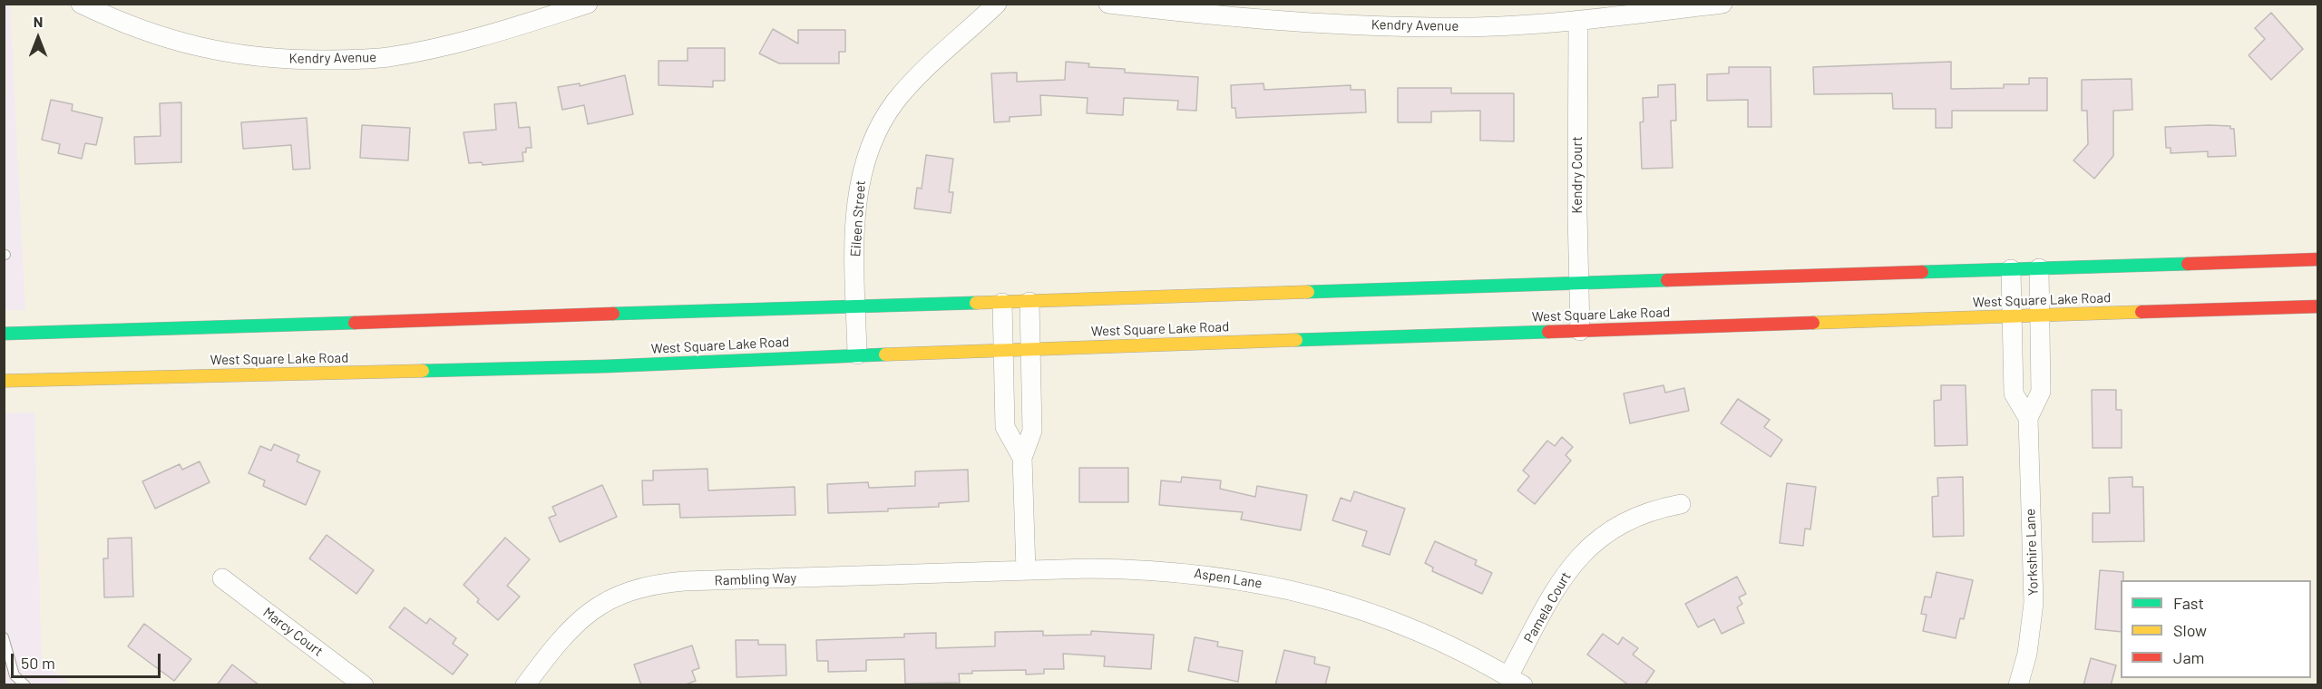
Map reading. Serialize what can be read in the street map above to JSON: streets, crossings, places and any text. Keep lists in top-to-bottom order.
{
  "streets": {
    "highway": ["West Square Lake Road"],
    "street": [
      "Kendry Avenue",
      "Kendry Court",
      "Eileen Street",
      "Yorkshire Lane",
      "Aspen Lane",
      "Rambling Way",
      "Pamela Court",
      "Marcy Court"
    ]
  },
  "crossings": [
    ["Kendry Avenue", "Kendry Court"],
    ["Kendry Court", "West Square Lake Road"],
    ["Eileen Street", "West Square Lake Road"],
    ["West Square Lake Road", "Yorkshire Lane"],
    ["Aspen Lane", "Rambling Way"],
    ["Aspen Lane", "Pamela Court"]
  ],
  "legend": ["Fast", "Slow", "Jam"],
  "scale_bar": "50 m",
  "north": "top"
}
